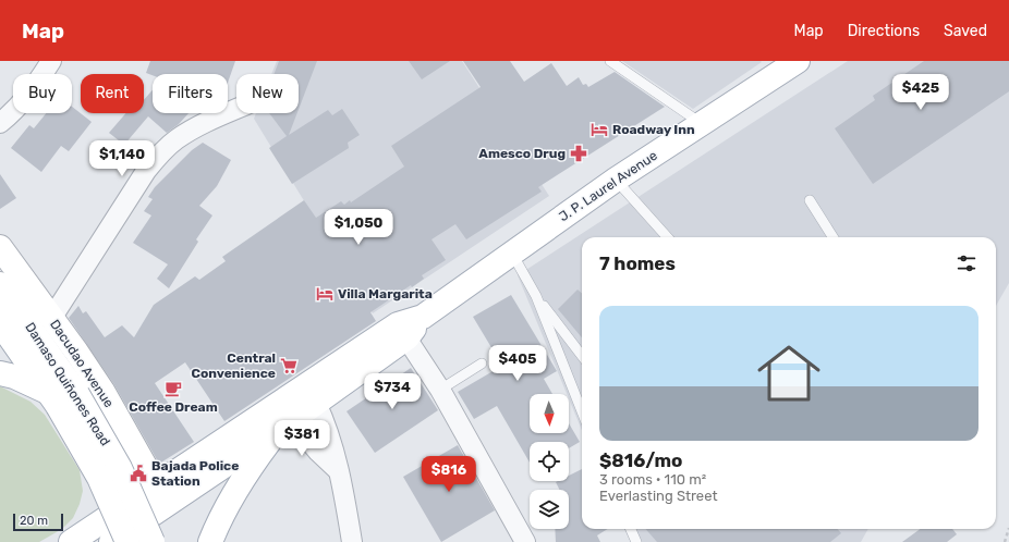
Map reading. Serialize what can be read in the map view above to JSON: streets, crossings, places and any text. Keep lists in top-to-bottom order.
{
  "streets": {
    "main road": ["J. P. Laurel Avenue", "Dacudao Avenue", "Damaso Quiñones Road"]
  },
  "crossings": [
    ["J. P. Laurel Avenue", "Dacudao Avenue"]
  ],
  "places": {
    "hotel": ["Roadway Inn", "Villa Margarita"],
    "pharmacy": ["Amesco Drug"],
    "supermarket": ["Central Convenience"],
    "cafe": ["Coffee Dream"],
    "public building": ["Bajada Police Station"]
  },
  "scale_bar": "20 m",
  "north": "bottom",
  "page": {
    "header": "Map",
    "nav": ["Map", "Directions", "Saved"],
    "price": [
      "$425",
      "$1,140",
      "$1,050",
      "$405",
      "$734",
      "$381",
      "$816"
    ],
    "chip": [
      "Buy",
      "Rent",
      "Filters",
      "New"
    ],
    "heading": "7 homes",
    "list": [
      {
        "name": "$816/mo",
        "note": "3 rooms · 110 m² · Everlasting Street"
      }
    ],
    "scale": "20 m"
  }
}
